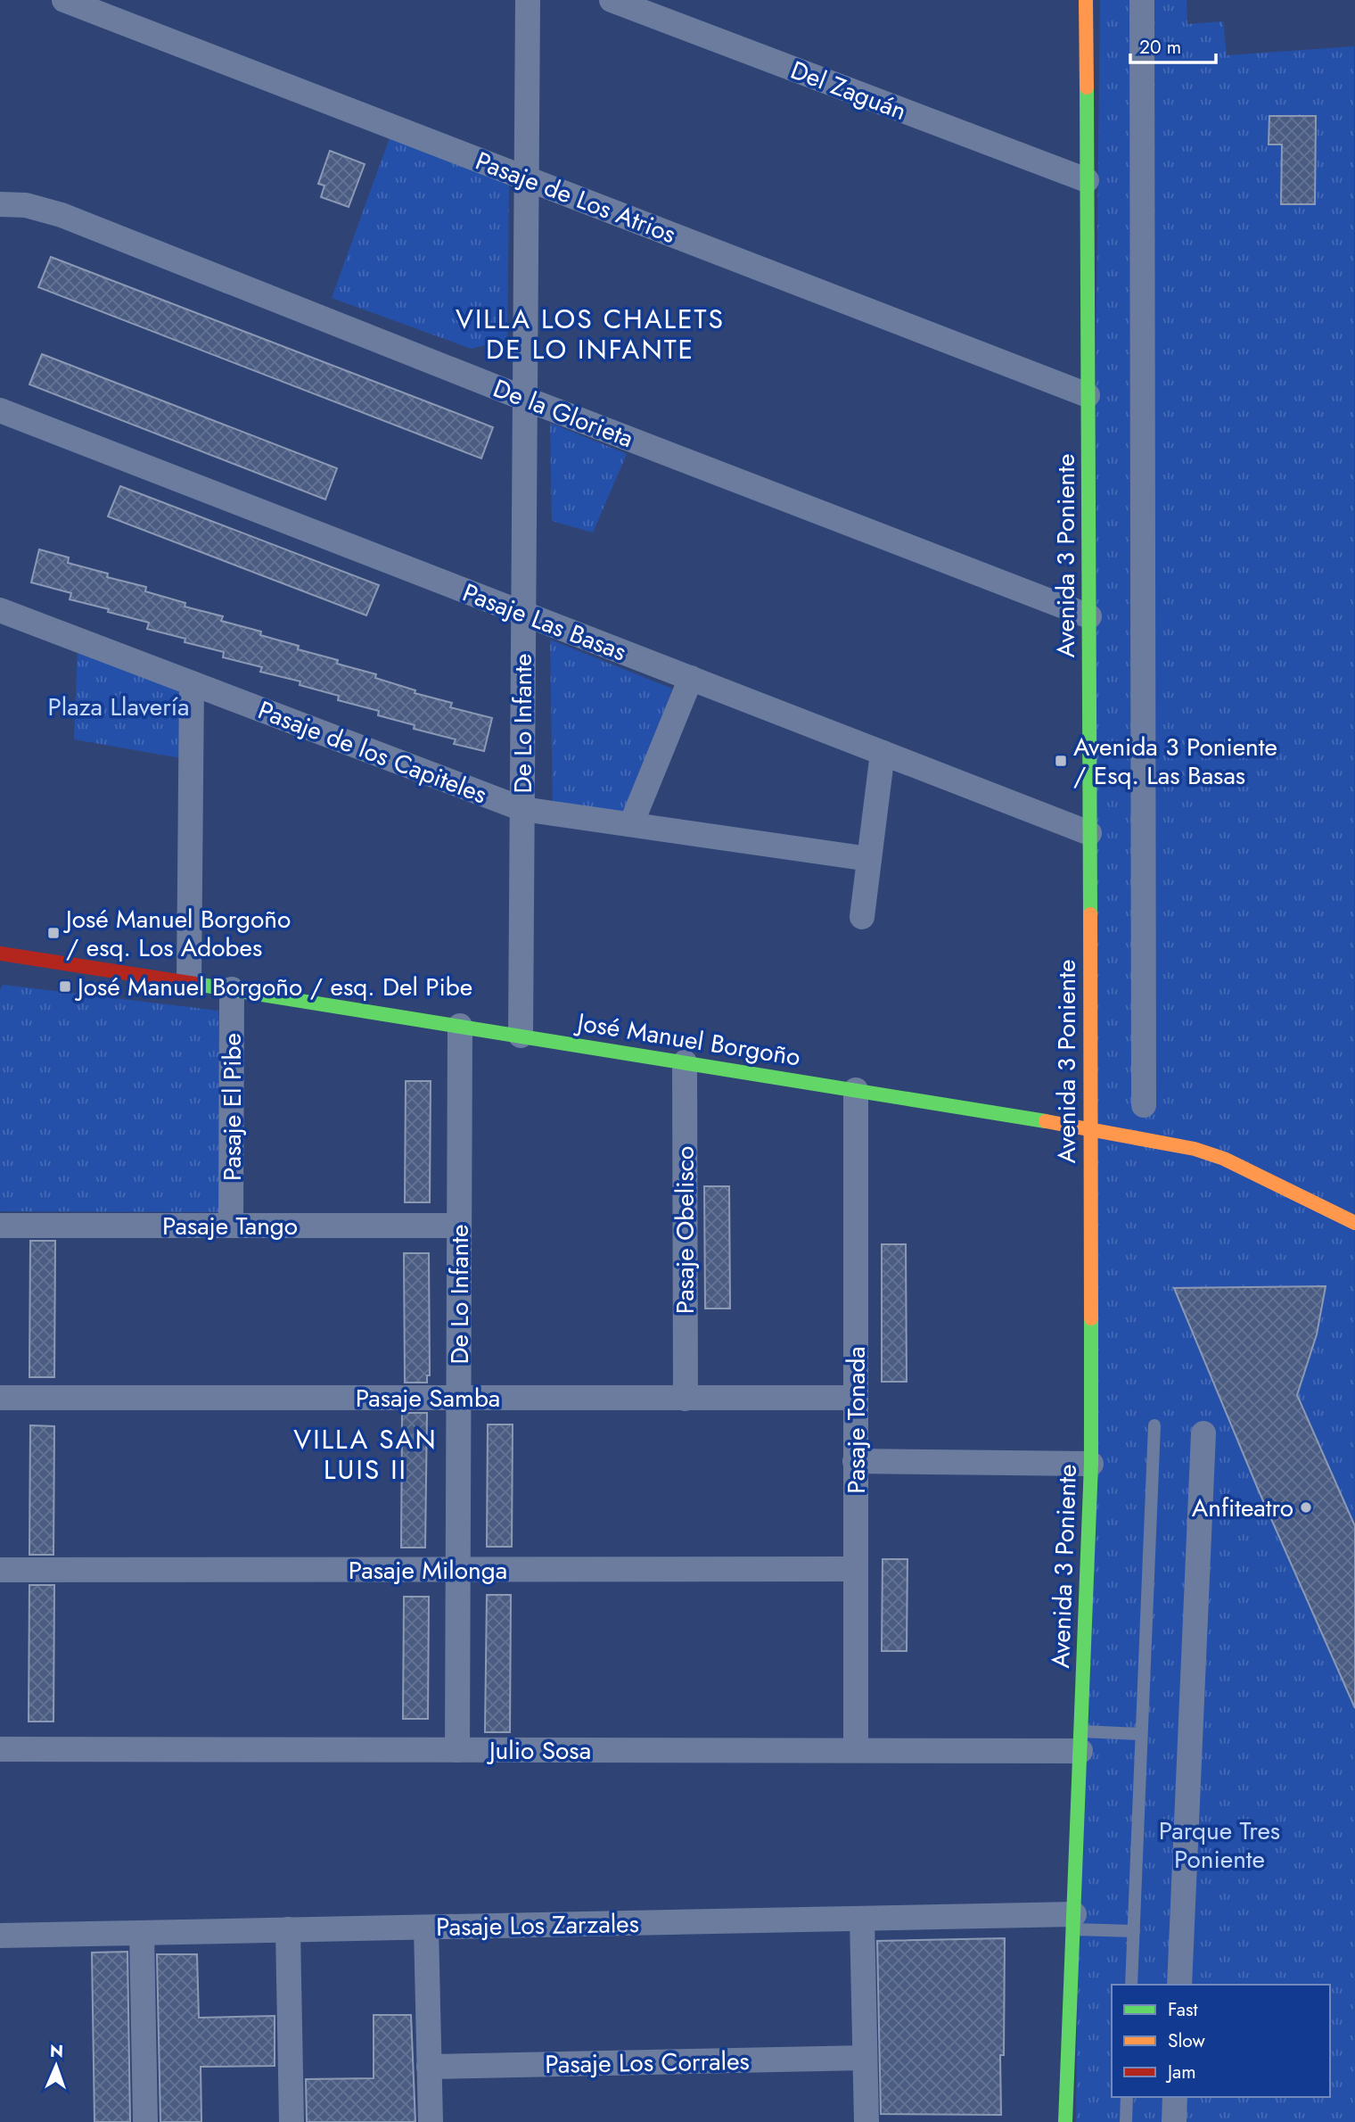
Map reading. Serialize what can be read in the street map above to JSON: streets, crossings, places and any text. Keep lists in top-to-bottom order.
{
  "streets": {
    "main road": ["Avenida 3 Poniente", "José Manuel Borgoño"],
    "street": [
      "Del Zaguán",
      "Pasaje de Los Atrios",
      "De la Glorieta",
      "Pasaje Las Basas",
      "De Lo Infante",
      "Pasaje de los Capiteles",
      "Pasaje El Pibe",
      "Pasaje Tango",
      "Pasaje Obelisco",
      "Pasaje Samba",
      "Pasaje Tonada",
      "Pasaje Milonga",
      "Julio Sosa",
      "Pasaje Los Zarzales",
      "Pasaje Los Corrales"
    ]
  },
  "crossings": [
    ["Del Zaguán", "Avenida 3 Poniente"],
    ["Pasaje de Los Atrios", "Avenida 3 Poniente"],
    ["Pasaje de Los Atrios", "De Lo Infante"],
    ["De la Glorieta", "Avenida 3 Poniente"],
    ["De la Glorieta", "De Lo Infante"],
    ["Avenida 3 Poniente", "Pasaje Las Basas"],
    ["Avenida 3 Poniente", "José Manuel Borgoño"],
    ["Avenida 3 Poniente", "Julio Sosa"],
    ["Avenida 3 Poniente", "Pasaje Los Zarzales"],
    ["Pasaje Las Basas", "De Lo Infante"],
    ["De Lo Infante", "Pasaje de los Capiteles"],
    ["De Lo Infante", "José Manuel Borgoño"],
    ["De Lo Infante", "Pasaje Tango"],
    ["De Lo Infante", "Pasaje Samba"],
    ["De Lo Infante", "Pasaje Milonga"],
    ["De Lo Infante", "Julio Sosa"],
    ["José Manuel Borgoño", "Pasaje El Pibe"],
    ["José Manuel Borgoño", "Pasaje Obelisco"],
    ["José Manuel Borgoño", "Pasaje Tonada"],
    ["Pasaje El Pibe", "Pasaje Tango"],
    ["Pasaje Obelisco", "Pasaje Samba"],
    ["Pasaje Samba", "Pasaje Tonada"],
    ["Pasaje Tonada", "Pasaje Milonga"],
    ["Pasaje Tonada", "Julio Sosa"]
  ],
  "districts": ["VILLA LOS CHALETS DE LO INFANTE", "VILLA SAN LUIS II"],
  "parks": ["Plaza Llavería", "Parque Tres Poniente"],
  "places": {
    "transit": ["Avenida 3 Poniente / Esq. Las Basas", "José Manuel Borgoño / esq. Los Adobes", "José Manuel Borgoño / esq. Del Pibe"],
    "other": ["Anfiteatro"]
  },
  "legend": ["Fast", "Slow", "Jam"],
  "scale_bar": "20 m",
  "north": "top"
}
